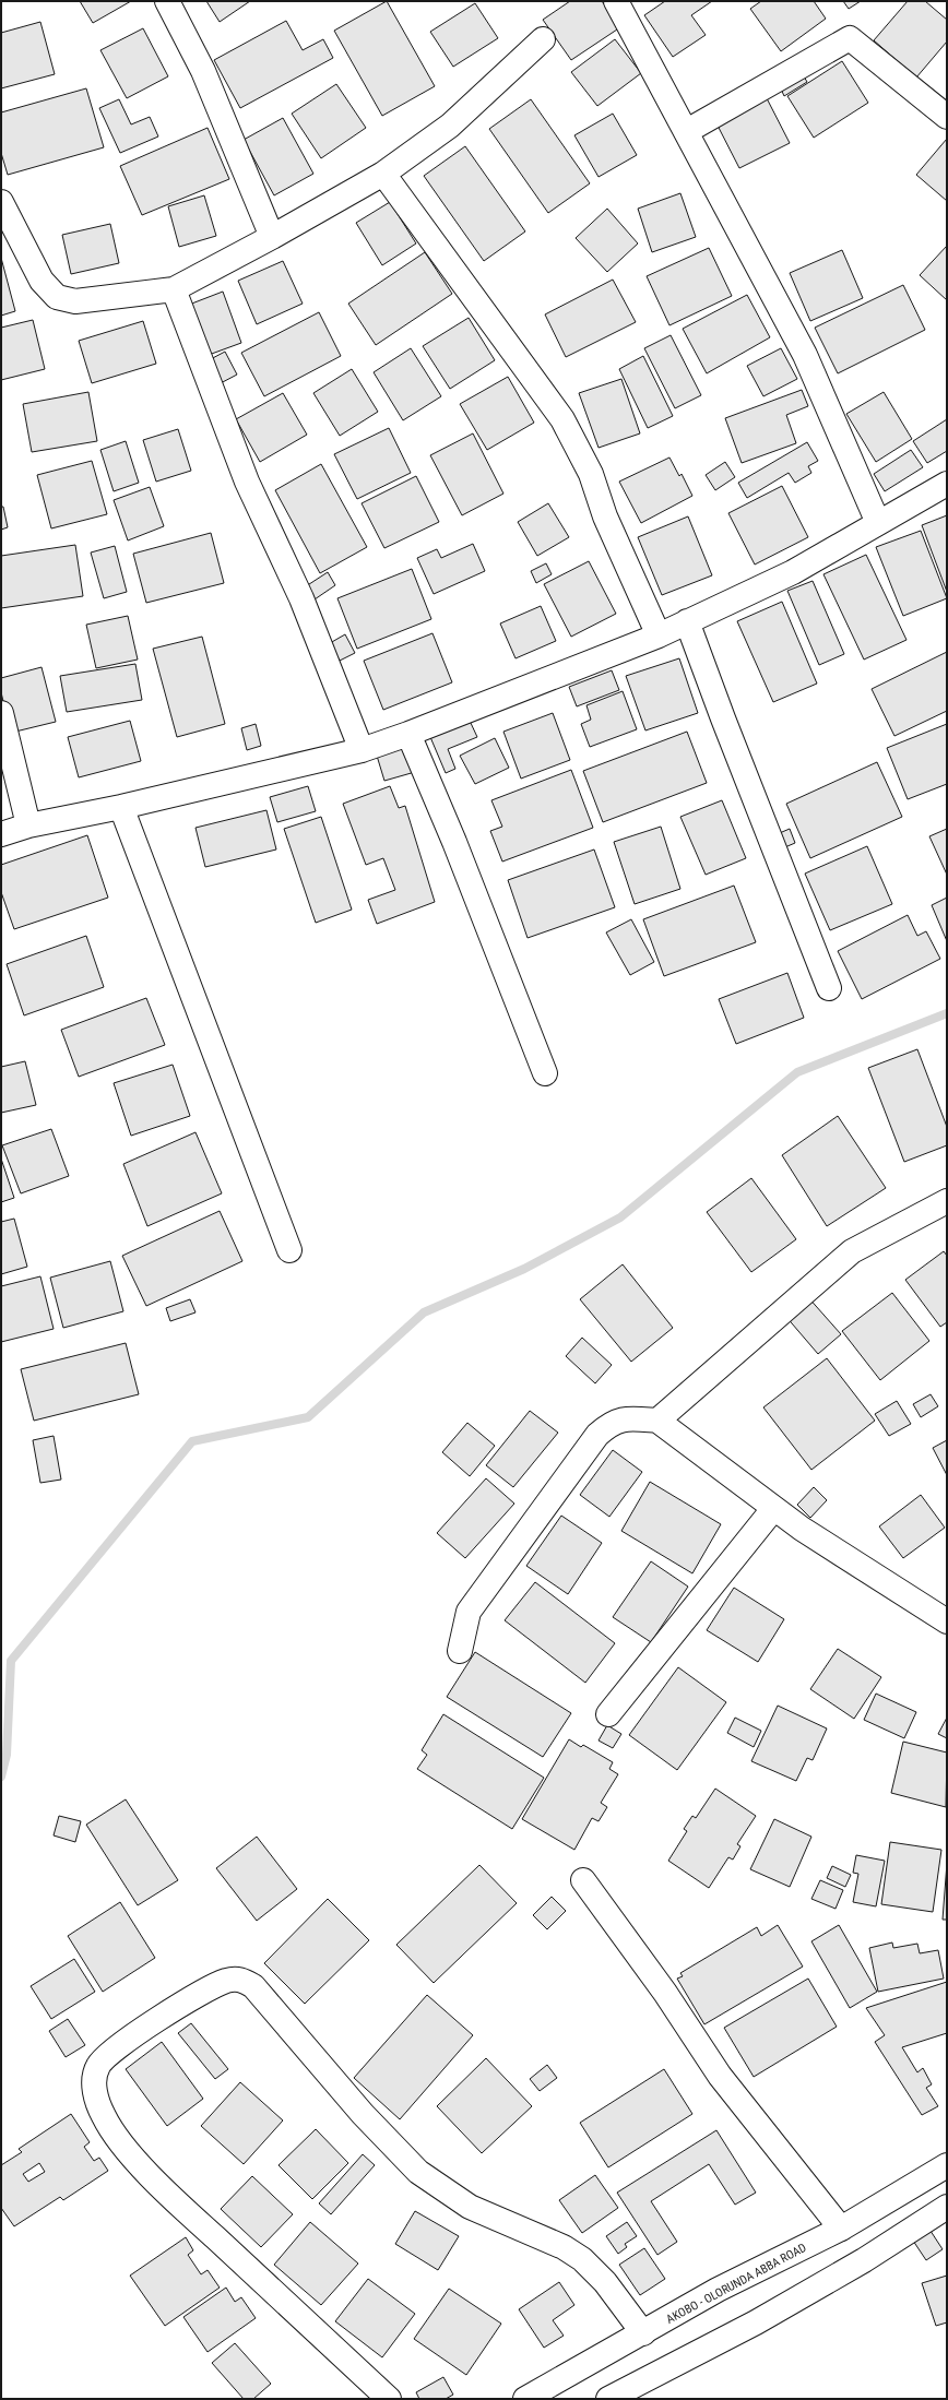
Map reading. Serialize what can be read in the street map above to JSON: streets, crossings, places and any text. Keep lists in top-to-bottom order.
{
  "streets": {
    "street": ["AKOBO - OLORUNDA ABBA ROAD"]
  }
}
